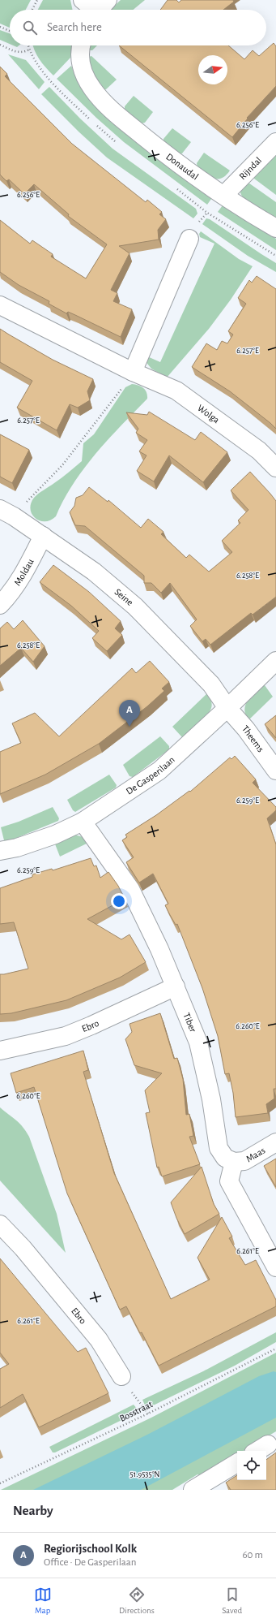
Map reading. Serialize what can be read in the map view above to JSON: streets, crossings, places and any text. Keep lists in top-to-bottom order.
{
  "streets": {
    "street": [
      "Donaudal",
      "Rijndal",
      "Wolga",
      "Moldau",
      "Seine",
      "Theems",
      "De Gasperilaan",
      "Tiber",
      "Ebro",
      "Maas"
    ],
    "path": ["Bosstraat"]
  },
  "crossings": [
    ["Donaudal", "Rijndal"],
    ["Moldau", "Seine"],
    ["Seine", "Theems"],
    ["Seine", "De Gasperilaan"],
    ["Theems", "De Gasperilaan"],
    ["De Gasperilaan", "Tiber"],
    ["Tiber", "Ebro"],
    ["Tiber", "Maas"]
  ],
  "north": "right",
  "page": {
    "search": "Search here",
    "pins": "A",
    "heading": "Nearby",
    "list": [
      {
        "mark": "A",
        "name": "Regiorijschool Kolk",
        "note": "Office · De Gasperilaan",
        "value": "60 m"
      }
    ],
    "nav": ["Map", "Directions", "Saved"]
  },
  "coordinates": [
    "6.256°E",
    "6.257°E",
    "6.258°E",
    "6.259°E",
    "6.260°E",
    "6.261°E",
    "51.9535°N"
  ]
}
